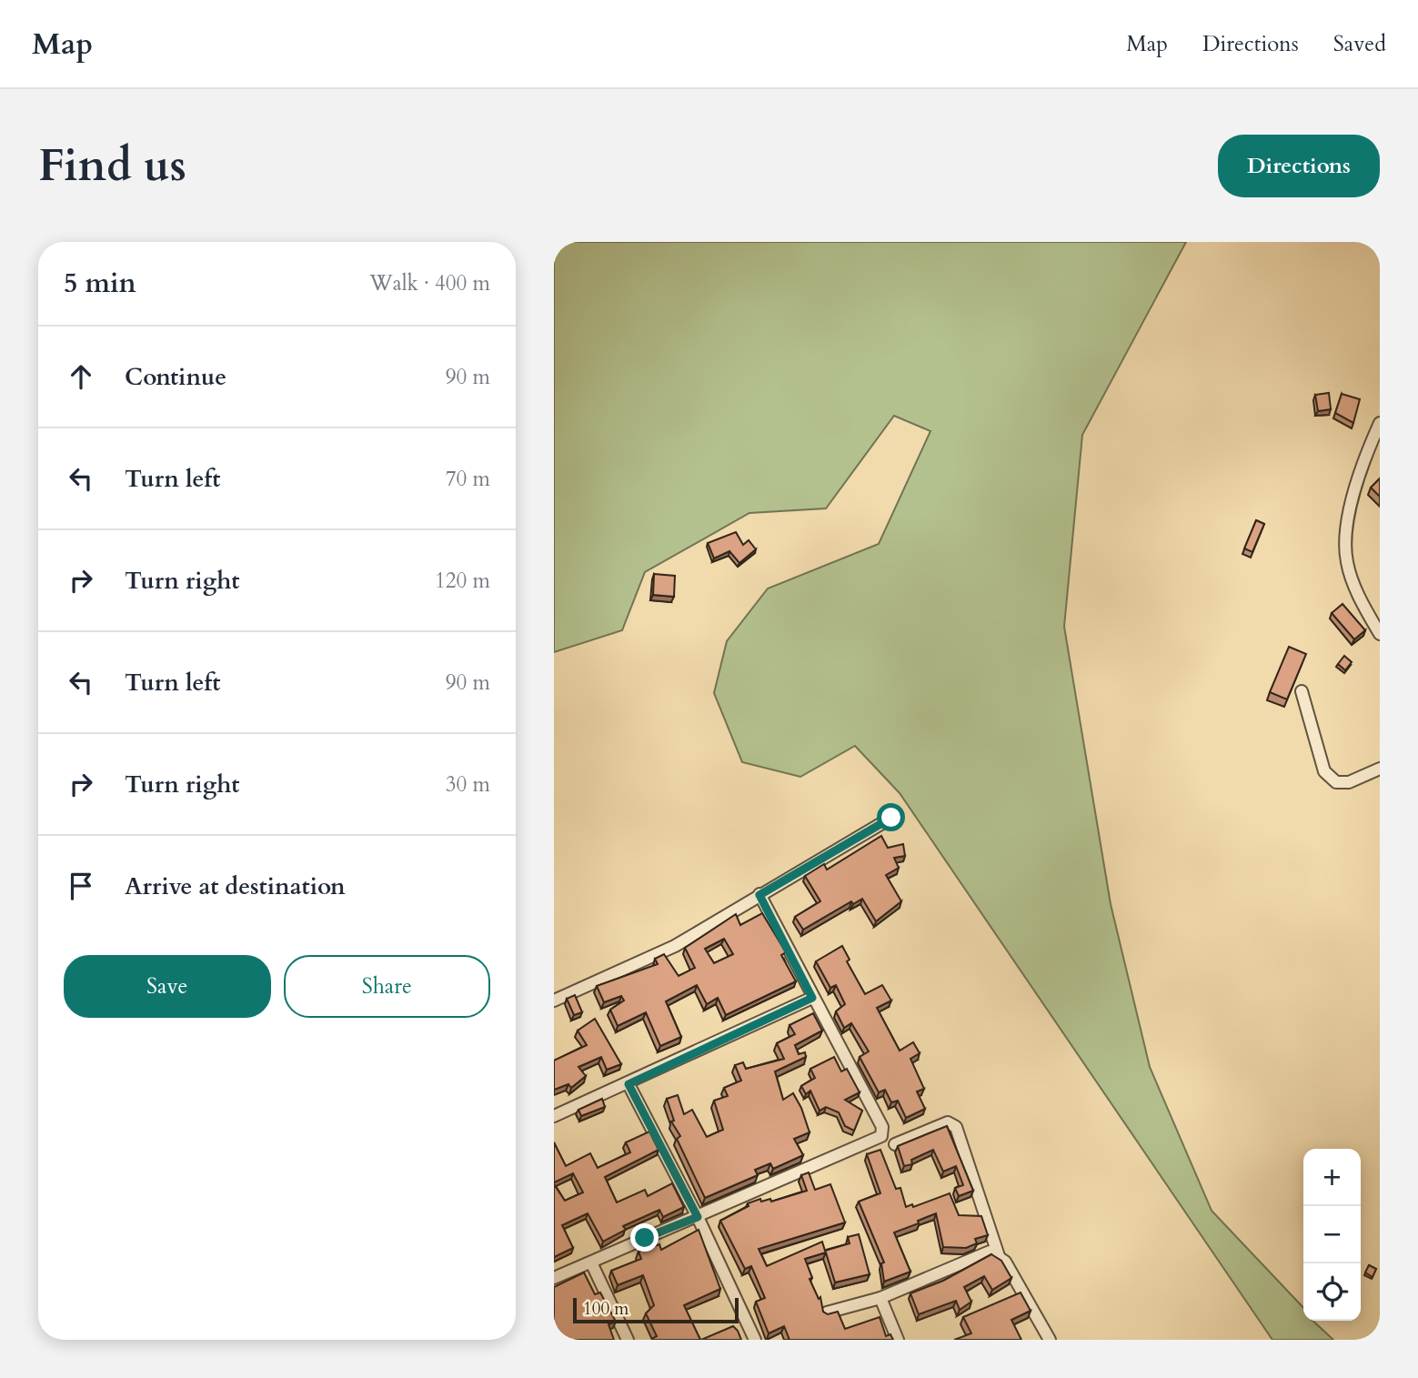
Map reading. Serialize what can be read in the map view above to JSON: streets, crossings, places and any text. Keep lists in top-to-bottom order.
{
  "scale_bar": "100 m",
  "page": {
    "header": "Map",
    "nav": ["Map", "Directions", "Saved"],
    "buttons": [
      "Directions",
      ["Save", "Share"]
    ],
    "title": "Find us",
    "heading": ["5 min", "Walk · 400 m"],
    "list": [
      ["Continue", "90 m"],
      ["Turn left", "70 m"],
      ["Turn right", "120 m"],
      ["Turn left", "90 m"],
      ["Turn right", "30 m"],
      "Arrive at destination"
    ],
    "map_buttons": ["+", "−"],
    "scale": "100 m"
  }
}
